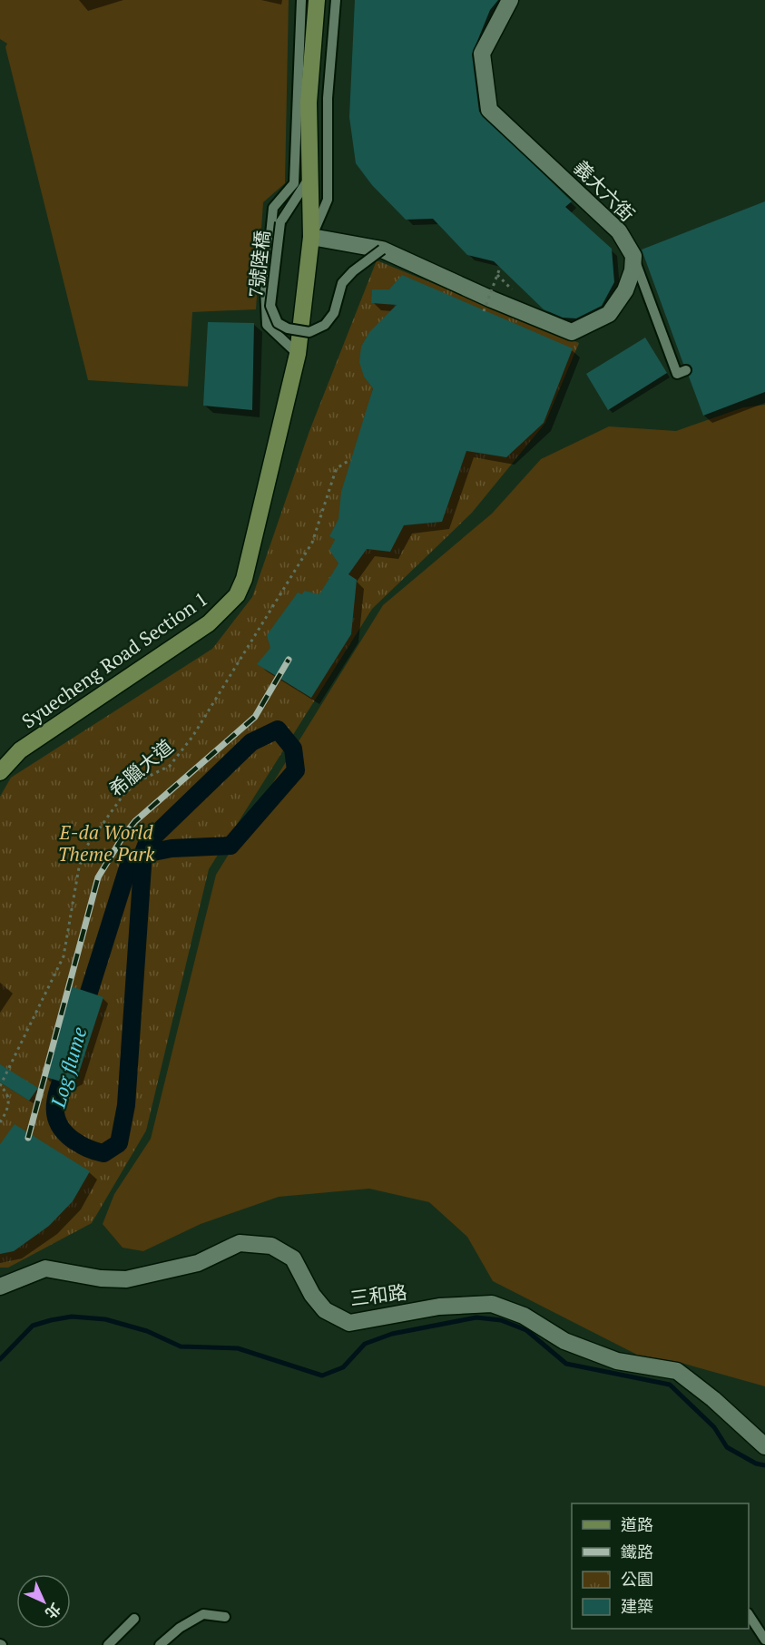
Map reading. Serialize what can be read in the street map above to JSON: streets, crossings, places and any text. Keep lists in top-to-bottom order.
{
  "streets": {
    "main road": ["Syuecheng Road Section 1"],
    "street": ["義大六街", "三和路"],
    "lane": ["7號陸橋"],
    "path": ["希臘大道"]
  },
  "crossings": [
    ["7號陸橋", "Syuecheng Road Section 1"]
  ],
  "water": ["Log flume"],
  "parks": ["E-da World Theme Park"],
  "legend": [
    "道路",
    "鐵路",
    "公園",
    "建築"
  ],
  "north": "bottom right"
}
